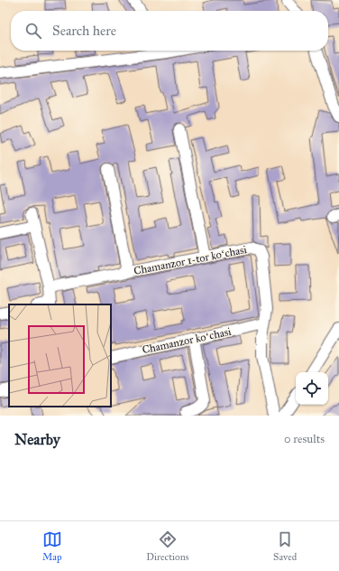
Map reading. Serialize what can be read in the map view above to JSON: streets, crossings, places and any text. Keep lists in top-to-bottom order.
{
  "streets": {
    "street": ["Chamanzor 1-tor koʻchasi", "Chamanzor koʻchasi"]
  },
  "crossings": [
    ["Chamanzor 1-tor koʻchasi", "Chamanzor koʻchasi"]
  ],
  "page": {
    "search": "Search here",
    "heading": ["Nearby", "0 results"],
    "nav": ["Map", "Directions", "Saved"]
  }
}
